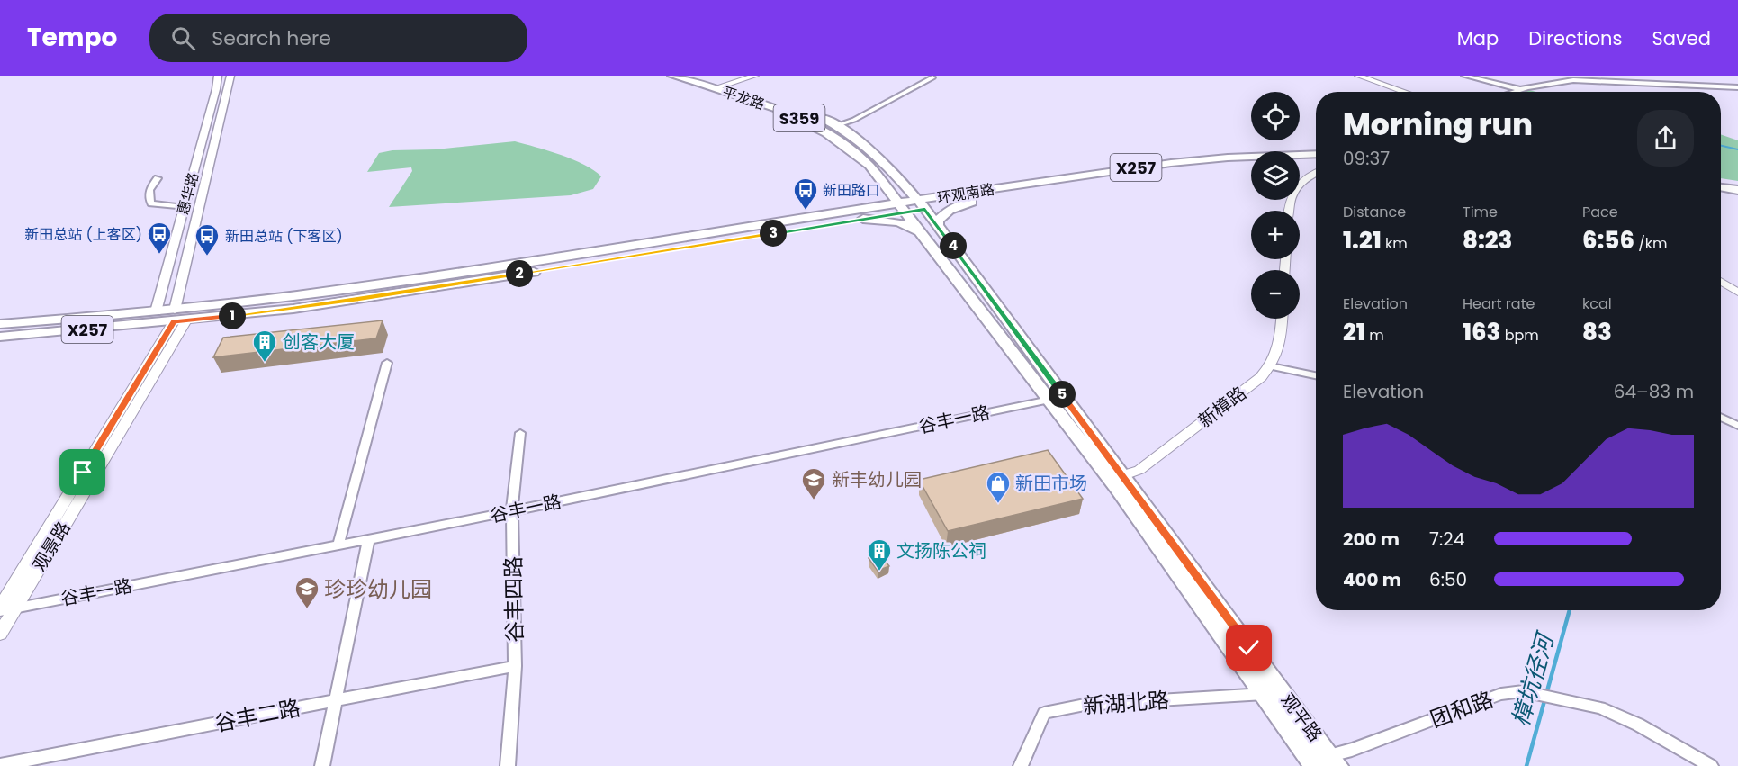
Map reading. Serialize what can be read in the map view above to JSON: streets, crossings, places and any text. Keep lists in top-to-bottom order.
{
  "streets": {
    "main road": [
      "平龙路",
      "S359",
      "X257",
      "惠华路",
      "环观南路",
      "观平路"
    ],
    "street": [
      "新樟路",
      "谷丰一路",
      "观景路",
      "谷丰四路",
      "新湖北路",
      "团和路",
      "谷丰二路"
    ]
  },
  "crossings": [
    ["平龙路", "环观南路"],
    ["平龙路", "观平路"],
    ["惠华路", "环观南路"],
    ["惠华路", "观景路"],
    ["环观南路", "观景路"],
    ["环观南路", "观平路"],
    ["新樟路", "观平路"],
    ["谷丰一路", "观景路"],
    ["谷丰一路", "谷丰四路"],
    ["谷丰一路", "观平路"],
    ["谷丰四路", "谷丰二路"],
    ["新湖北路", "观平路"],
    ["团和路", "观平路"]
  ],
  "water": ["樟坑径河"],
  "places": {
    "bus stop": ["新田路口", "新田总站 (上客区)", "新田总站 (下客区)"],
    "building": ["创客大厦", "文扬陈公祠"],
    "school or university": ["新丰幼儿园", "珍珍幼儿园"],
    "shop": ["新田市场"]
  },
  "page": {
    "header": "Tempo",
    "search": "Search here",
    "nav": ["Map", "Directions", "Saved"],
    "map_buttons": ["+", "−"],
    "heading": ["Morning run", "09:37"],
    "stats": [
      ["Distance", "1.21 km"],
      ["Time", "8:23"],
      ["Pace", "6:56 /km"],
      ["Elevation", "21 m"],
      ["Heart rate", "163 bpm"],
      ["kcal", "83"]
    ],
    "pins": [
      "3",
      "4",
      "2",
      "1",
      "5"
    ],
    "chart": ["Elevation", "64–83 m"],
    "list": [
      {
        "name": "200 m",
        "note": "7:24"
      },
      {
        "name": "400 m",
        "note": "6:50"
      }
    ]
  }
}
